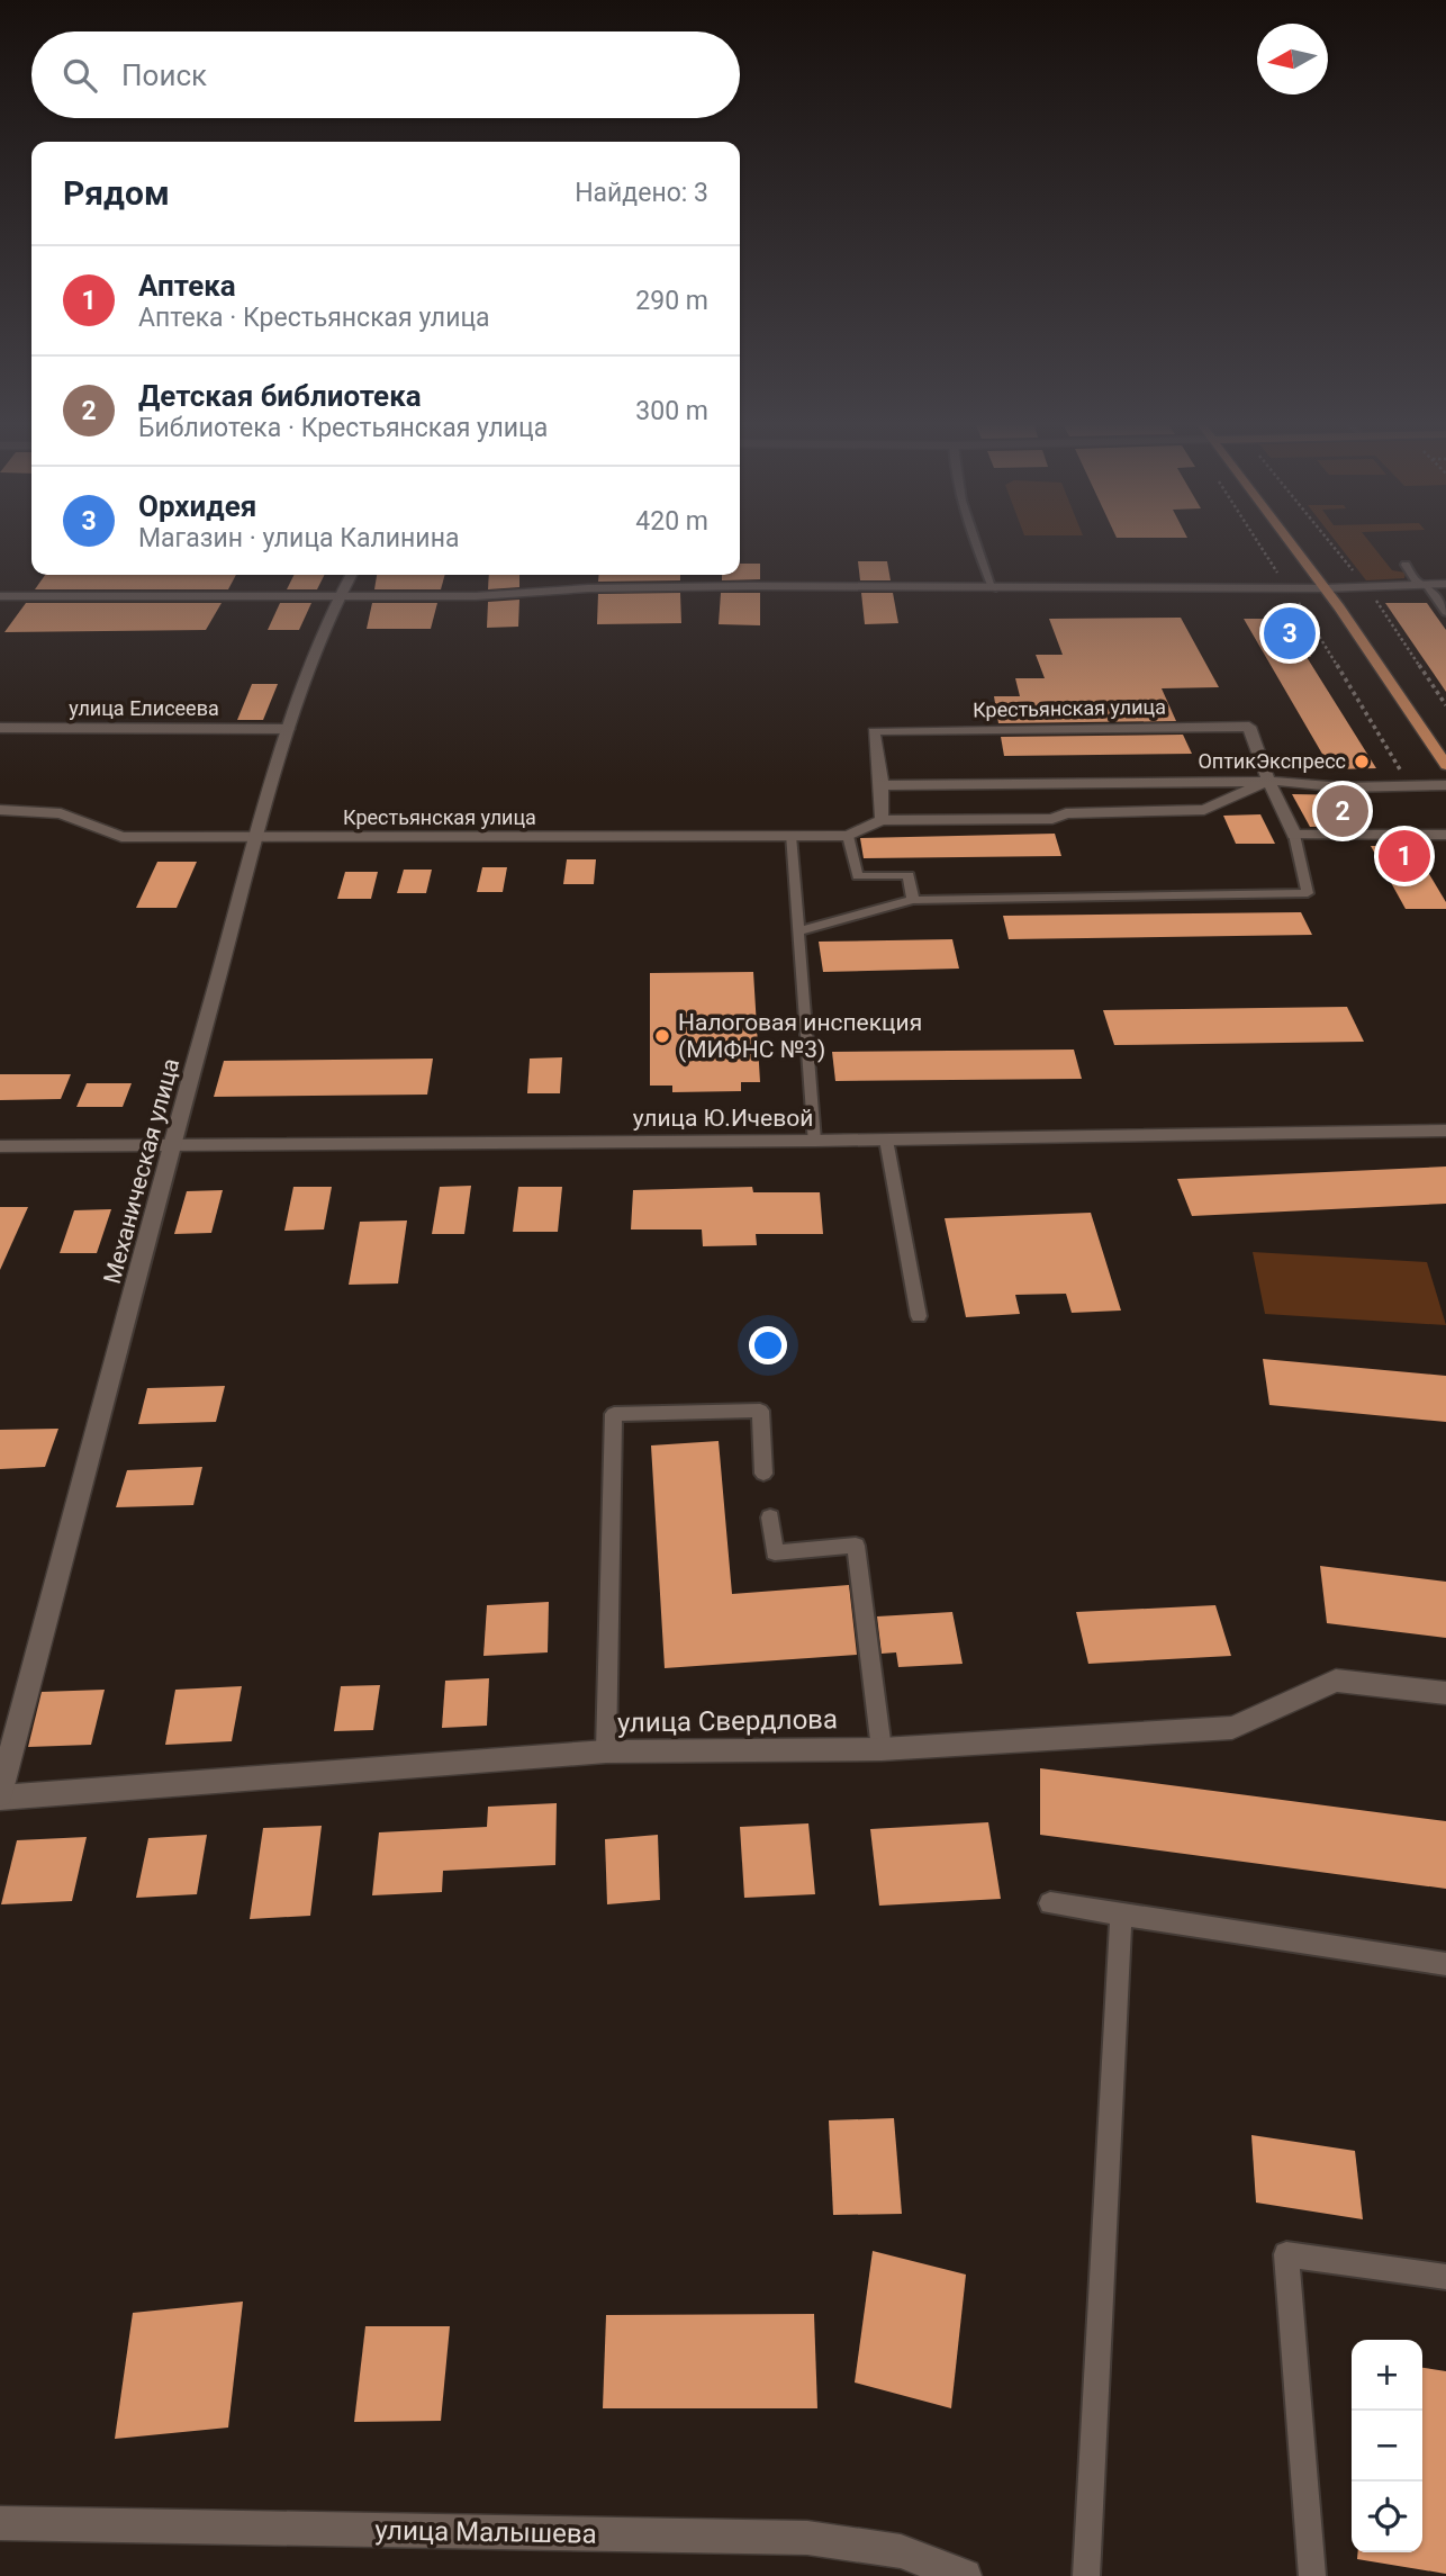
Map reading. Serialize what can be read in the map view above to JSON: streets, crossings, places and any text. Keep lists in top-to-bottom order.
{
  "streets": {
    "street": [
      "улица Елисеева",
      "Крестьянская улица",
      "улица Ю.Ичевой",
      "Механическая улица",
      "улица Свердлова",
      "улица Малышева"
    ]
  },
  "crossings": [
    ["улица Елисеева", "Механическая улица"],
    ["Крестьянская улица", "Механическая улица"],
    ["улица Ю.Ичевой", "Механическая улица"],
    ["Механическая улица", "улица Свердлова"]
  ],
  "places": ["ОптикЭкспресс", "Налоговая инспекция (МИФНС №3)"],
  "north": "left",
  "page": {
    "search": "Поиск",
    "heading": ["Рядом", "Найдено: 3"],
    "list": [
      {
        "mark": "1",
        "name": "Аптека",
        "note": "Аптека · Крестьянская улица",
        "value": "290 m"
      },
      {
        "mark": "2",
        "name": "Детская библиотека",
        "note": "Библиотека · Крестьянская улица",
        "value": "300 m"
      },
      {
        "mark": "3",
        "name": "Орхидея",
        "note": "Магазин · улица Калинина",
        "value": "420 m"
      }
    ],
    "pins": ["3", "2", "1"],
    "map_buttons": ["+", "−"]
  }
}
